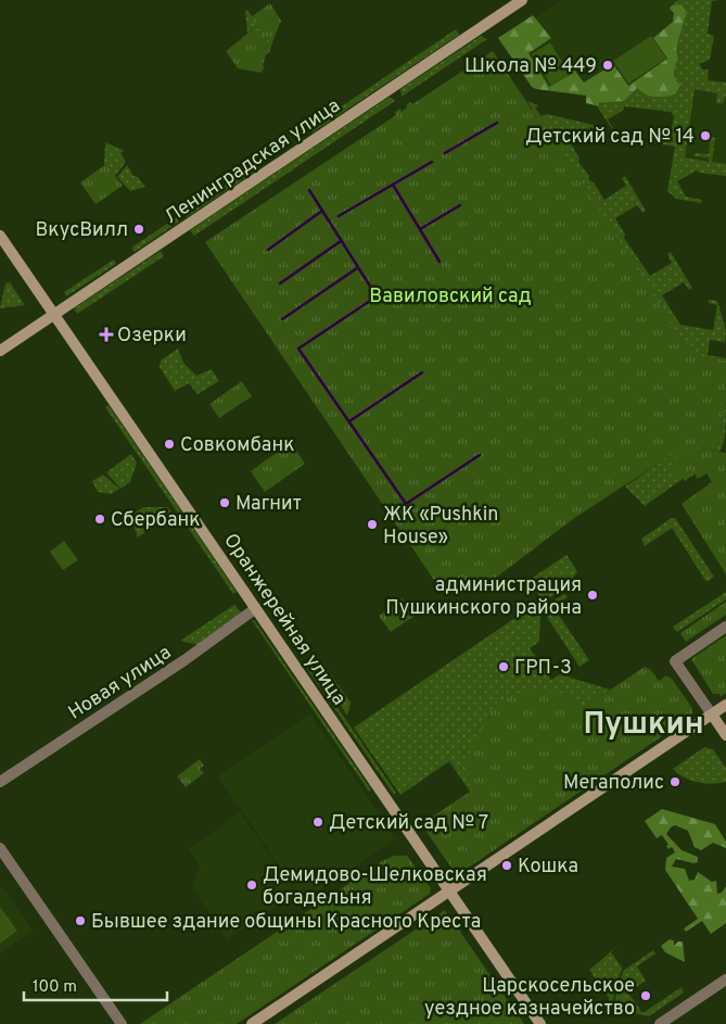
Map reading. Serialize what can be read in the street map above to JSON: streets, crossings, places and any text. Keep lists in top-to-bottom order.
{
  "streets": {
    "street": ["Ленинградская улица", "Оранжерейная улица", "Новая улица"]
  },
  "crossings": [
    ["Ленинградская улица", "Оранжерейная улица"],
    ["Оранжерейная улица", "Новая улица"]
  ],
  "districts": ["Пушкин"],
  "parks": ["Вавиловский сад"],
  "places": {
    "other": [
      "Школа № 449",
      "Детский сад № 14",
      "ВкусВилл",
      "Совкомбанк",
      "Магнит",
      "Сбербанк",
      "ЖК «Pushkin House»",
      "администрация Пушкинского района",
      "ГРП-3",
      "Мегаполис",
      "Детский сад № 7",
      "Кошка",
      "Демидово-Шелковская богадельня",
      "Бывшее здание общины Красного Креста",
      "Царскосельское уездное казначейство"
    ],
    "health": ["Озерки"]
  },
  "scale_bar": "100 m"
}
